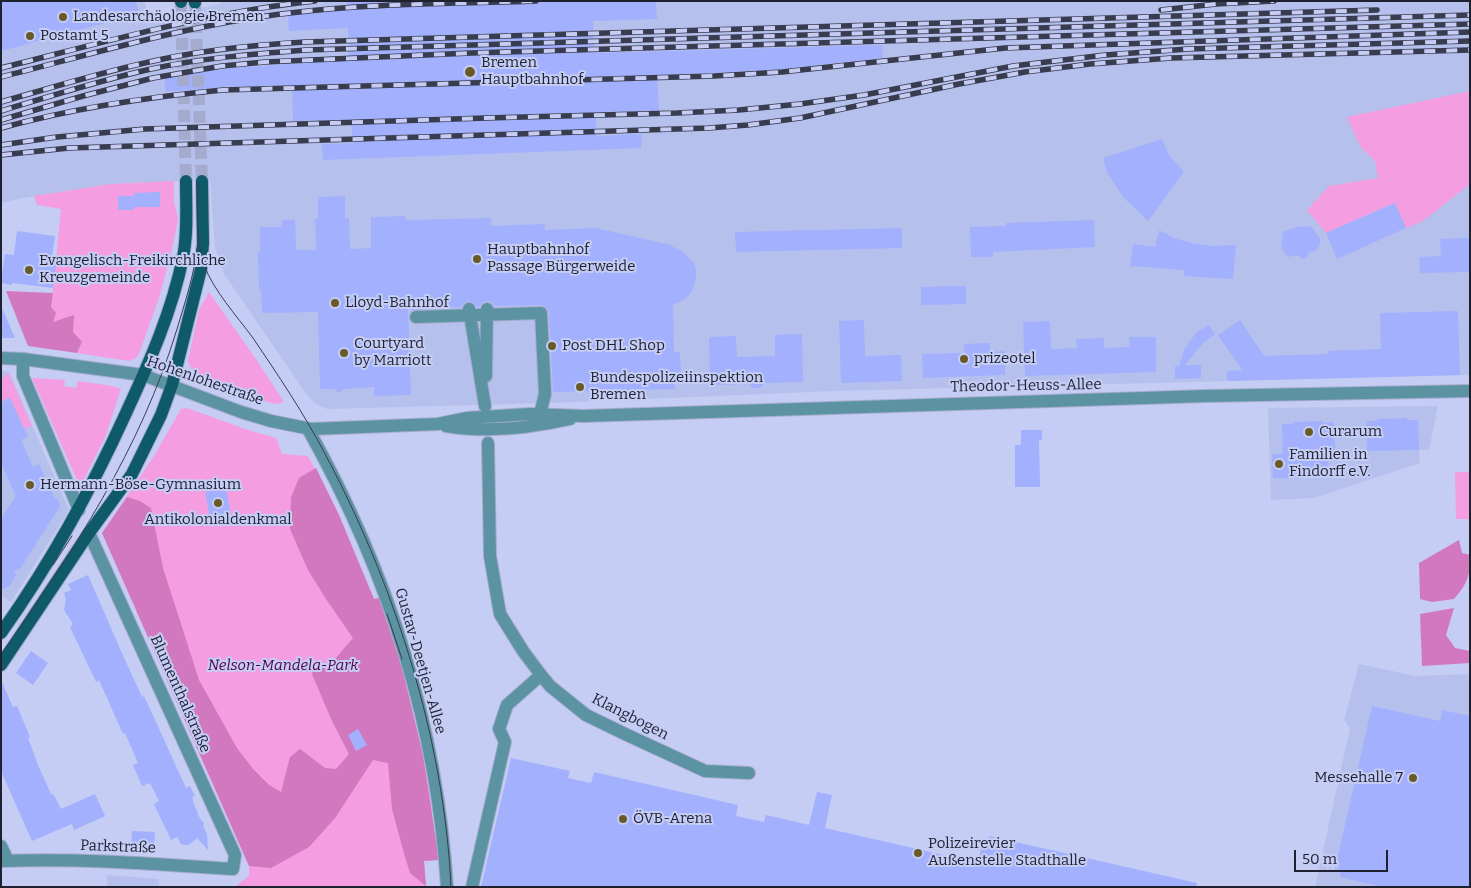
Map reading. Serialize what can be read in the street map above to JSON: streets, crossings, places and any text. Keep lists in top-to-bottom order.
{
  "streets": {
    "street": [
      "Hohenlohestraße",
      "Theodor-Heuss-Allee",
      "Gustav-Deetjen-Allee",
      "Blumenthalstraße",
      "Klangbogen",
      "Parkstraße"
    ]
  },
  "crossings": [
    ["Hohenlohestraße", "Theodor-Heuss-Allee"],
    ["Hohenlohestraße", "Gustav-Deetjen-Allee"],
    ["Theodor-Heuss-Allee", "Gustav-Deetjen-Allee"],
    ["Blumenthalstraße", "Parkstraße"]
  ],
  "parks": ["Nelson-Mandela-Park"],
  "places": [
    "Landesarchäologie Bremen",
    "Postamt 5",
    "Bremen Hauptbahnhof",
    "Hauptbahnhof Passage Bürgerweide",
    "Evangelisch-Freikirchliche Kreuzgemeinde",
    "Lloyd-Bahnhof",
    "Post DHL Shop",
    "Courtyard by Marriott",
    "prizeotel",
    "Bundespolizeiinspektion Bremen",
    "Curarum",
    "Familien in Findorff e.V.",
    "Hermann-Böse-Gymnasium",
    "Antikolonialdenkmal",
    "Messehalle 7",
    "ÖVB-Arena",
    "Polizeirevier Außenstelle Stadthalle"
  ],
  "scale_bar": "50 m"
}
